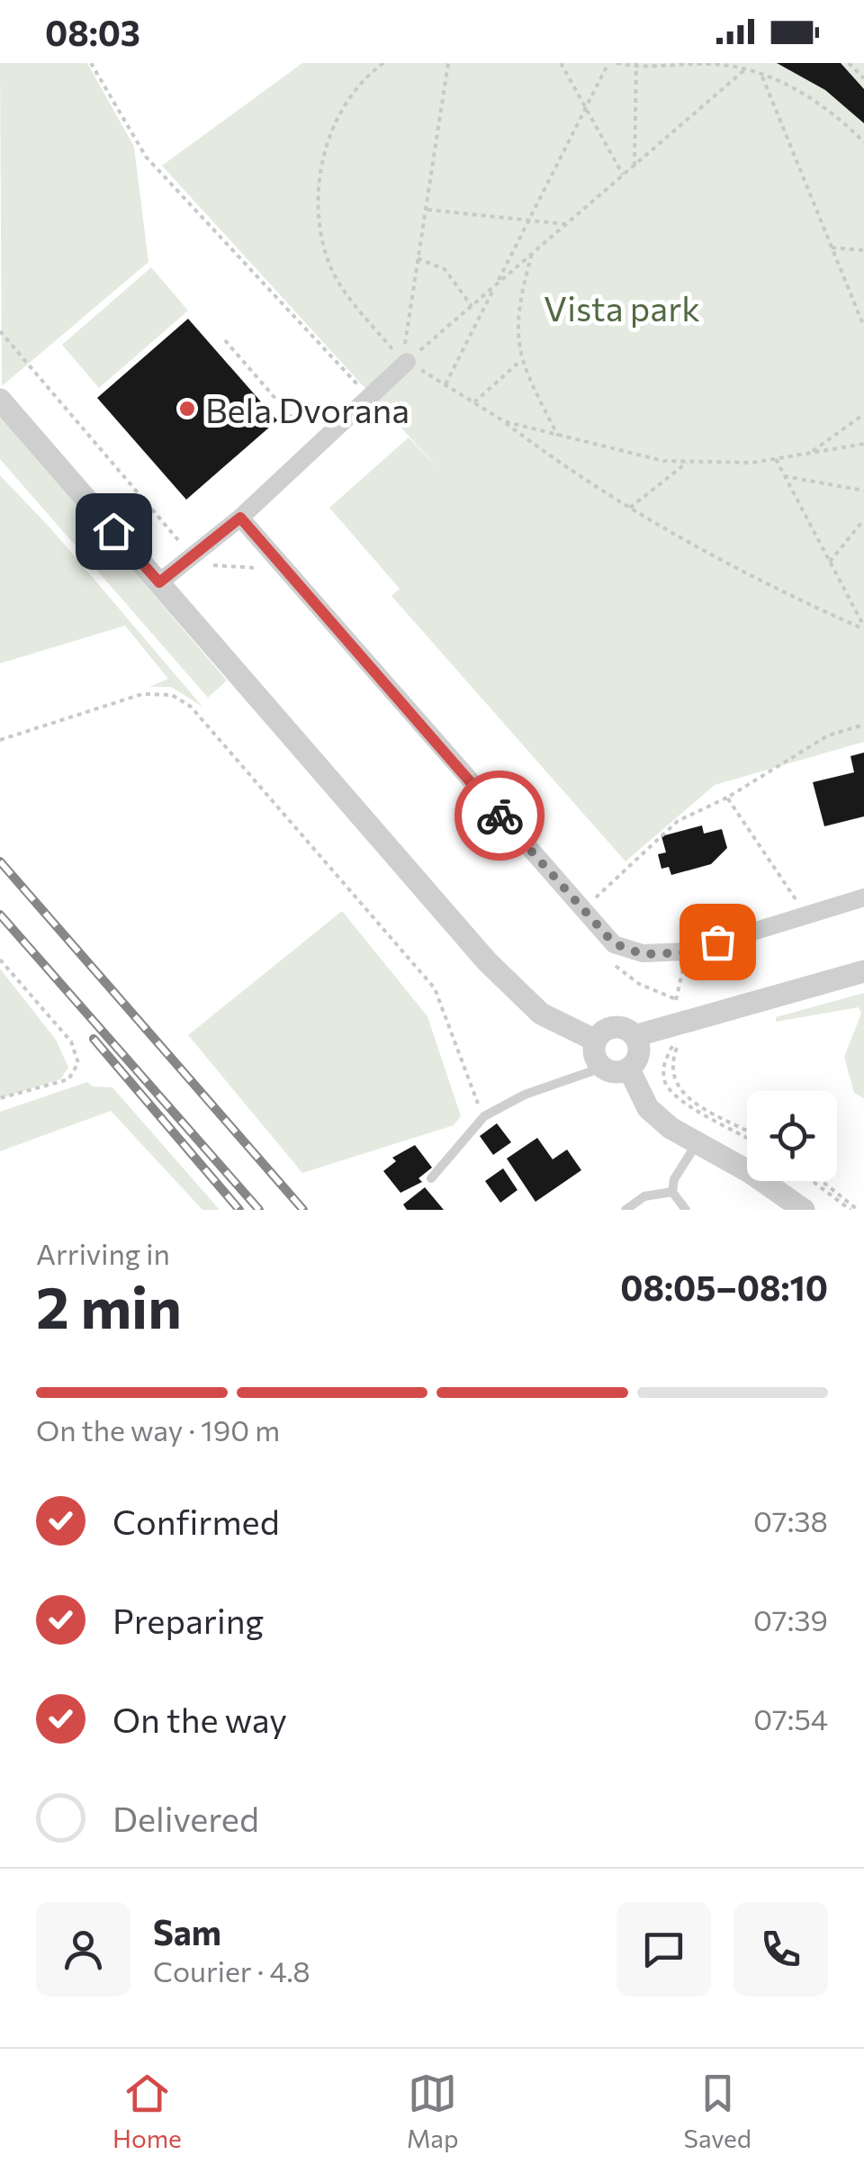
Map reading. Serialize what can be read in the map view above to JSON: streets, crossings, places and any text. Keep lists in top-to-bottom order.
{
  "parks": ["Vista park"],
  "places": ["Bela Dvorana"],
  "page": {
    "status": "08:03",
    "heading": ["2 min", "Arriving in", "08:05–08:10"],
    "panel": ["Sam", "Courier · 4.8"],
    "bar": "On the way · 190 m",
    "list": [
      ["Confirmed", "07:38"],
      ["Preparing", "07:39"],
      ["On the way", "07:54"],
      "Delivered"
    ],
    "tabs": ["Home", "Map", "Saved"]
  }
}
